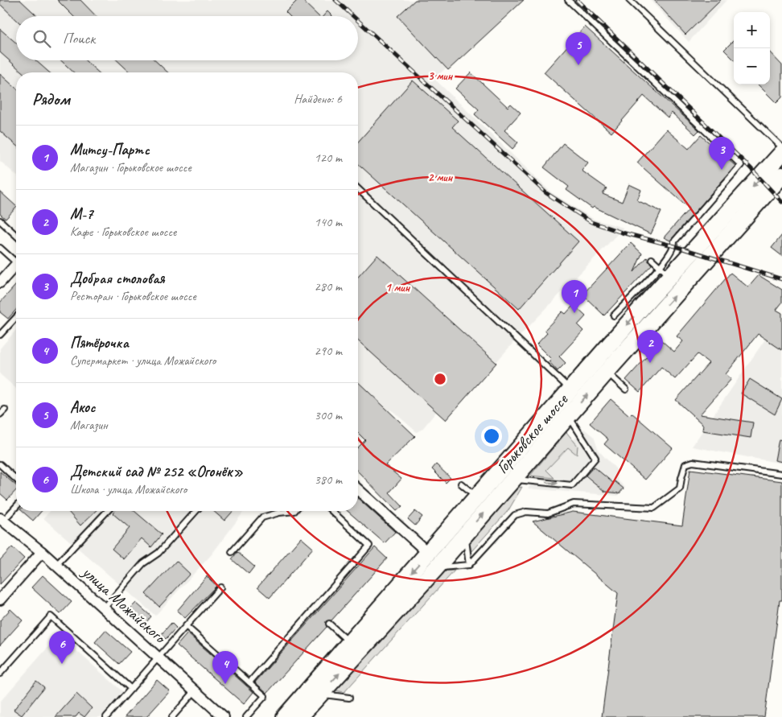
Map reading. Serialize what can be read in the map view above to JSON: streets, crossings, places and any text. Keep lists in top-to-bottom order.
{
  "streets": {
    "main road": ["Горьковское шоссе"],
    "street": ["улица Можайского"]
  },
  "page": {
    "map_buttons": ["+", "−"],
    "search": "Поиск",
    "pins": [
      "5",
      "3",
      "1",
      "2",
      "6",
      "4"
    ],
    "heading": ["Рядом", "Найдено: 6"],
    "list": [
      {
        "mark": "1",
        "name": "Митсу-Партс",
        "note": "Магазин · Горьковское шоссе",
        "value": "120 m"
      },
      {
        "mark": "2",
        "name": "М-7",
        "note": "Кафе · Горьковское шоссе",
        "value": "140 m"
      },
      {
        "mark": "3",
        "name": "Добрая столовая",
        "note": "Ресторан · Горьковское шоссе",
        "value": "280 m"
      },
      {
        "mark": "4",
        "name": "Пятёрочка",
        "note": "Супермаркет · улица Можайского",
        "value": "290 m"
      },
      {
        "mark": "5",
        "name": "Акос",
        "note": "Магазин",
        "value": "300 m"
      },
      {
        "mark": "6",
        "name": "Детский сад № 252 «Огонёк»",
        "note": "Школа · улица Можайского",
        "value": "380 m"
      }
    ]
  },
  "rings": ["3 мин", "2 мин", "1 мин"]
}
